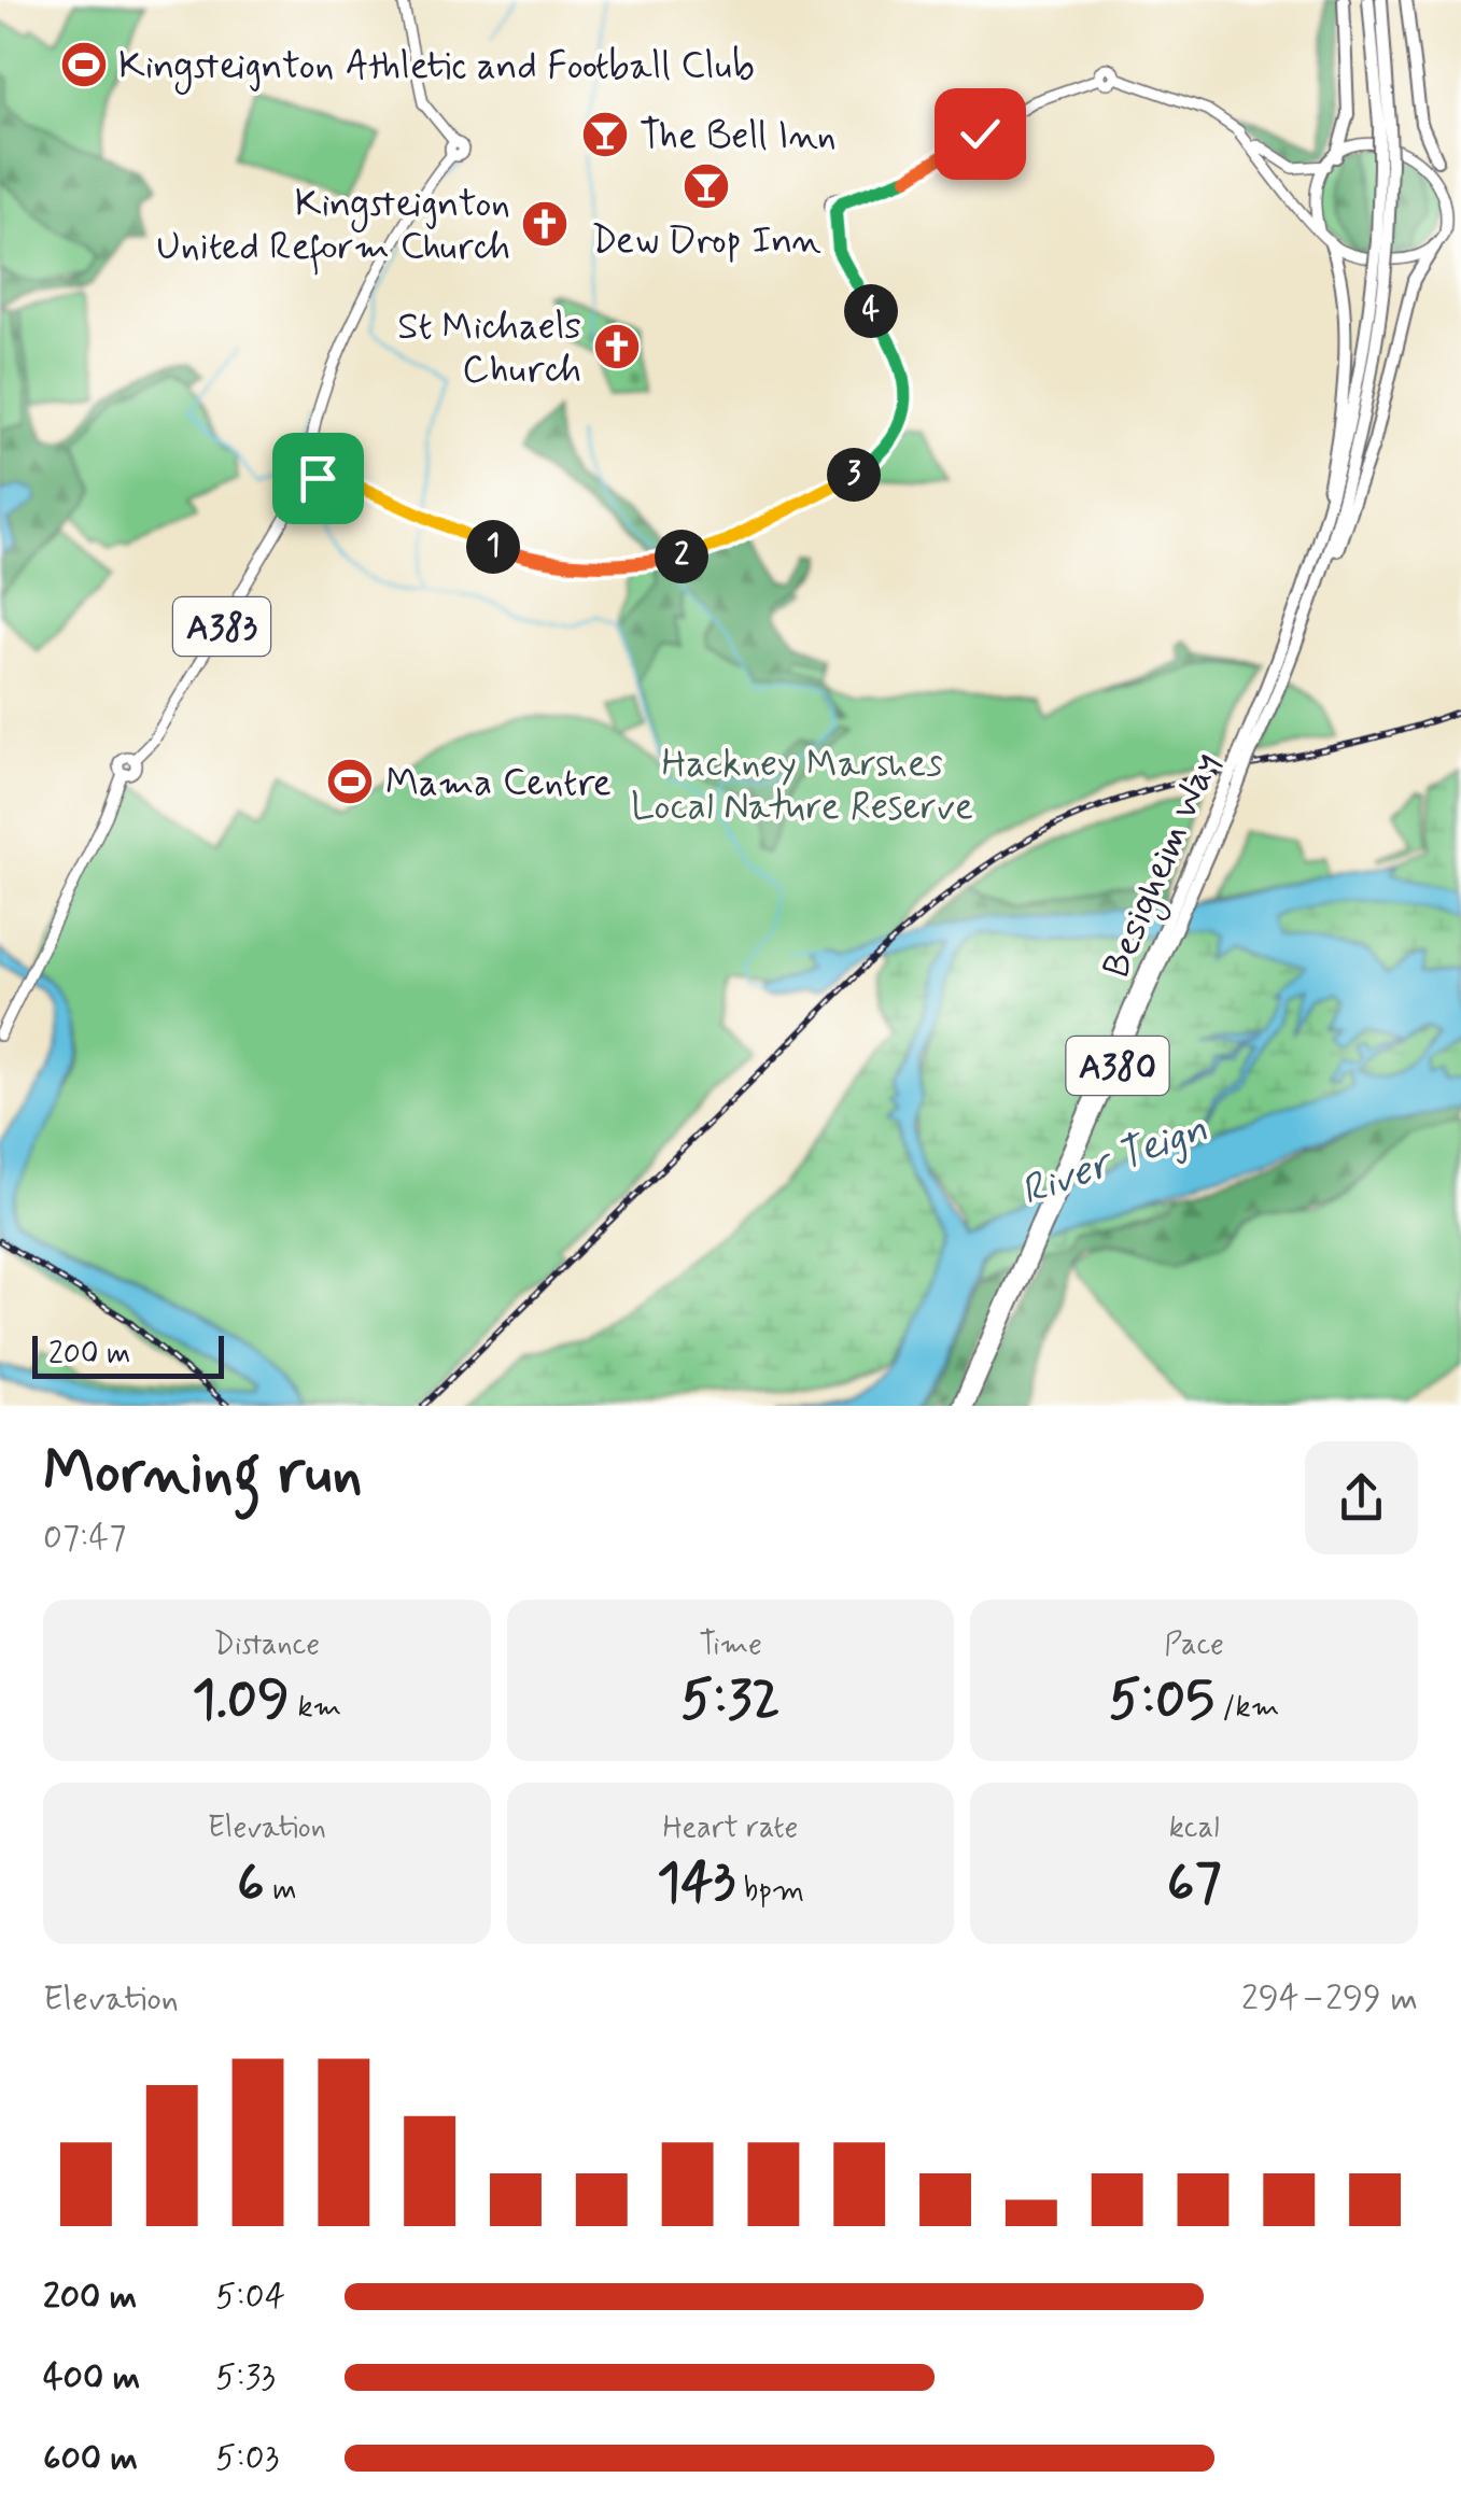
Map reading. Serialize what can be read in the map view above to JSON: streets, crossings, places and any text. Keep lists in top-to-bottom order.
{
  "streets": {
    "highway": ["Besigheim Way", "A380"],
    "main road": ["A383"]
  },
  "crossings": [
    ["Besigheim Way", "A380"]
  ],
  "water": ["River Teign"],
  "parks": ["Hackney Marshes Local Nature Reserve"],
  "places": {
    "sports": ["Kingsteignton Athletic and Football Club", "Mama Centre"],
    "bar": ["The Bell Inn", "Dew Drop Inn"],
    "church": ["Kingsteignton United Reform Church", "St Michaels Church"]
  },
  "scale_bar": "200 m",
  "page": {
    "pins": [
      "4",
      "3",
      "1",
      "2"
    ],
    "scale": "200 m",
    "heading": ["Morning run", "07:47"],
    "stats": [
      ["Distance", "1.09 km"],
      ["Time", "5:32"],
      ["Pace", "5:05 /km"],
      ["Elevation", "6 m"],
      ["Heart rate", "143 bpm"],
      ["kcal", "67"]
    ],
    "chart": ["Elevation", "294–299 m"],
    "list": [
      {
        "name": "200 m",
        "note": "5:04"
      },
      {
        "name": "400 m",
        "note": "5:33"
      },
      {
        "name": "600 m",
        "note": "5:03"
      }
    ]
  }
}
